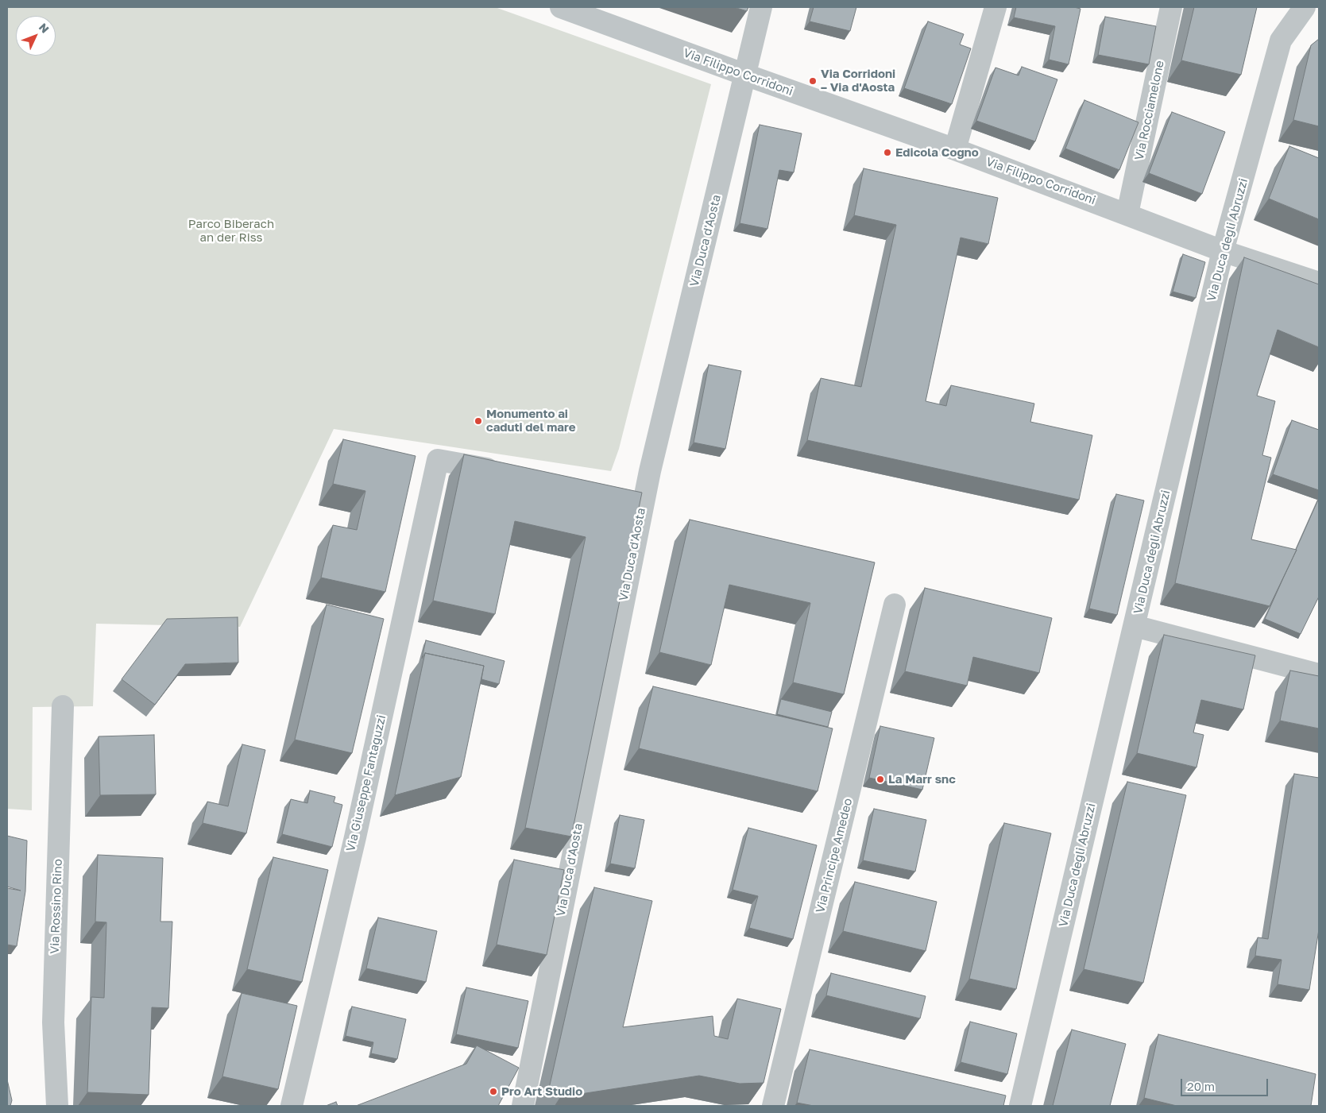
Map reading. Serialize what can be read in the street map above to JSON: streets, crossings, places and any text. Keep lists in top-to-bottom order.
{
  "streets": {
    "street": [
      "Via Filippo Corridoni",
      "Via Rocciamelone",
      "Via Duca degli Abruzzi",
      "Via Duca d'Aosta",
      "Via Giuseppe Fantaguzzi",
      "Via Principe Amedeo",
      "Via Rossino Rino"
    ]
  },
  "crossings": [
    ["Via Filippo Corridoni", "Via Rocciamelone"],
    ["Via Filippo Corridoni", "Via Duca degli Abruzzi"],
    ["Via Filippo Corridoni", "Via Duca d'Aosta"]
  ],
  "parks": ["Parco Biberach an der Riss"],
  "places": [
    "Via Corridoni – Via d'Aosta",
    "Edicola Cogno",
    "Monumento ai caduti del mare",
    "La Marr snc",
    "Pro Art Studio"
  ],
  "scale_bar": "20 m",
  "north": "top right"
}
